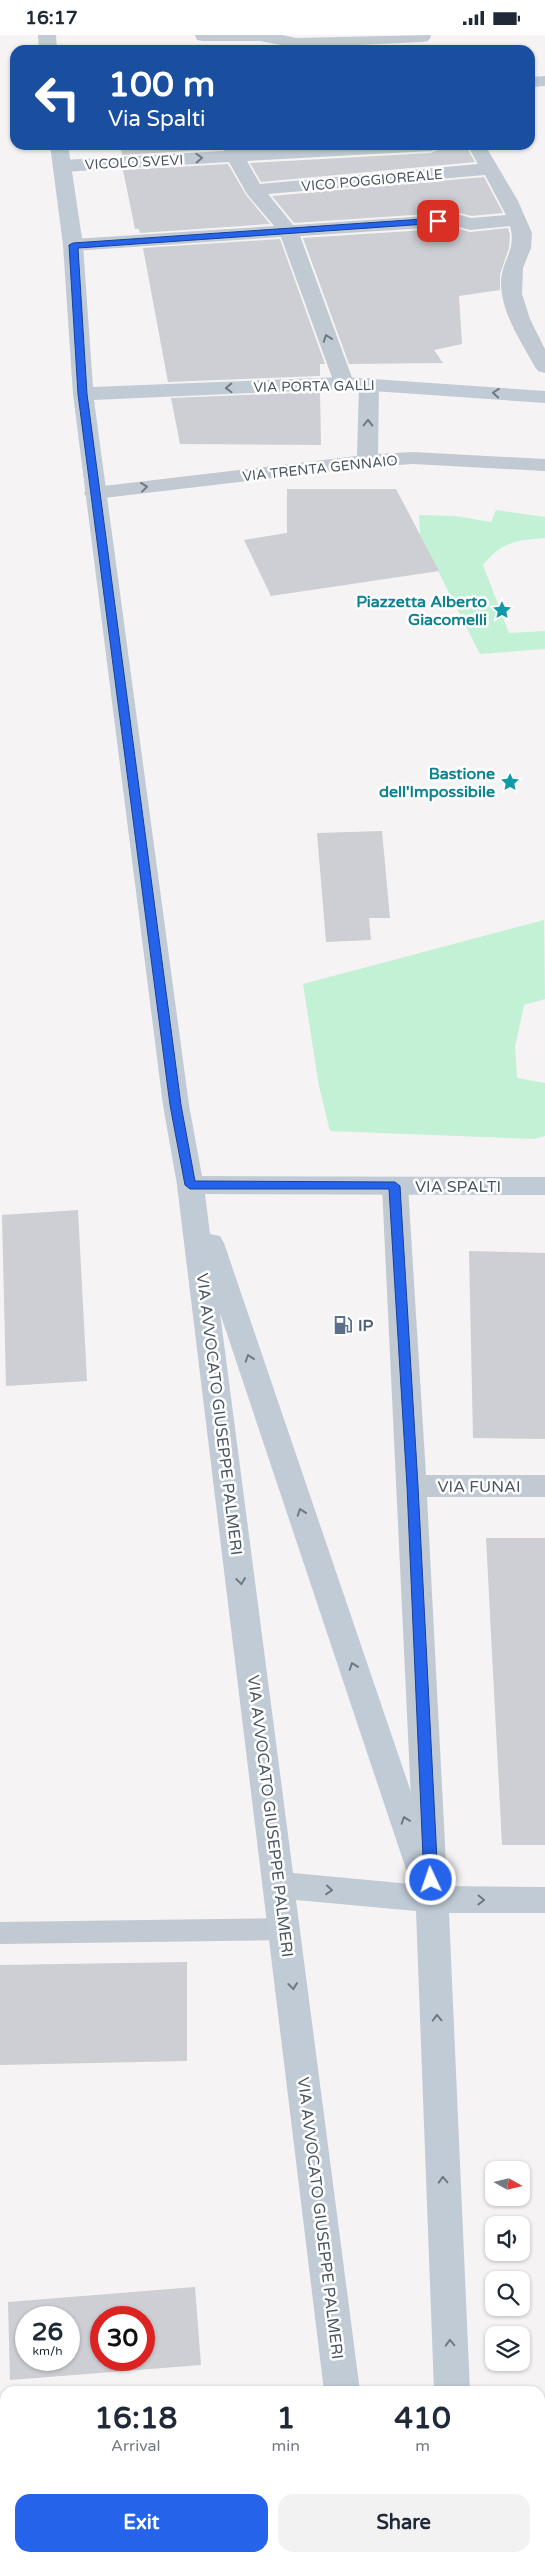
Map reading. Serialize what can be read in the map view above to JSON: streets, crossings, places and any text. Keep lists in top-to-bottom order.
{
  "streets": {
    "street": [
      "VICOLO SVEVI",
      "VICO POGGIOREALE",
      "VIA PORTA GALLI",
      "VIA TRENTA GENNAIO",
      "VIA SPALTI",
      "VIA AVVOCATO GIUSEPPE PALMERI",
      "VIA FUNAI"
    ]
  },
  "crossings": [
    ["VIA SPALTI", "VIA AVVOCATO GIUSEPPE PALMERI"],
    ["VIA AVVOCATO GIUSEPPE PALMERI", "VIA FUNAI"]
  ],
  "places": {
    "place": ["Piazzetta Alberto Giacomelli", "Bastione dell'Impossibile"],
    "fuel station": ["IP"]
  },
  "north": "right",
  "page": {
    "status": "16:17",
    "turn": ["100 m", "Via Spalti"],
    "speed": "26 km/h",
    "limit": "30",
    "eta": [
      "16:18",
      "Arrival",
      "1",
      "min",
      "410",
      "m"
    ],
    "buttons": ["Exit", "Share"]
  }
}
